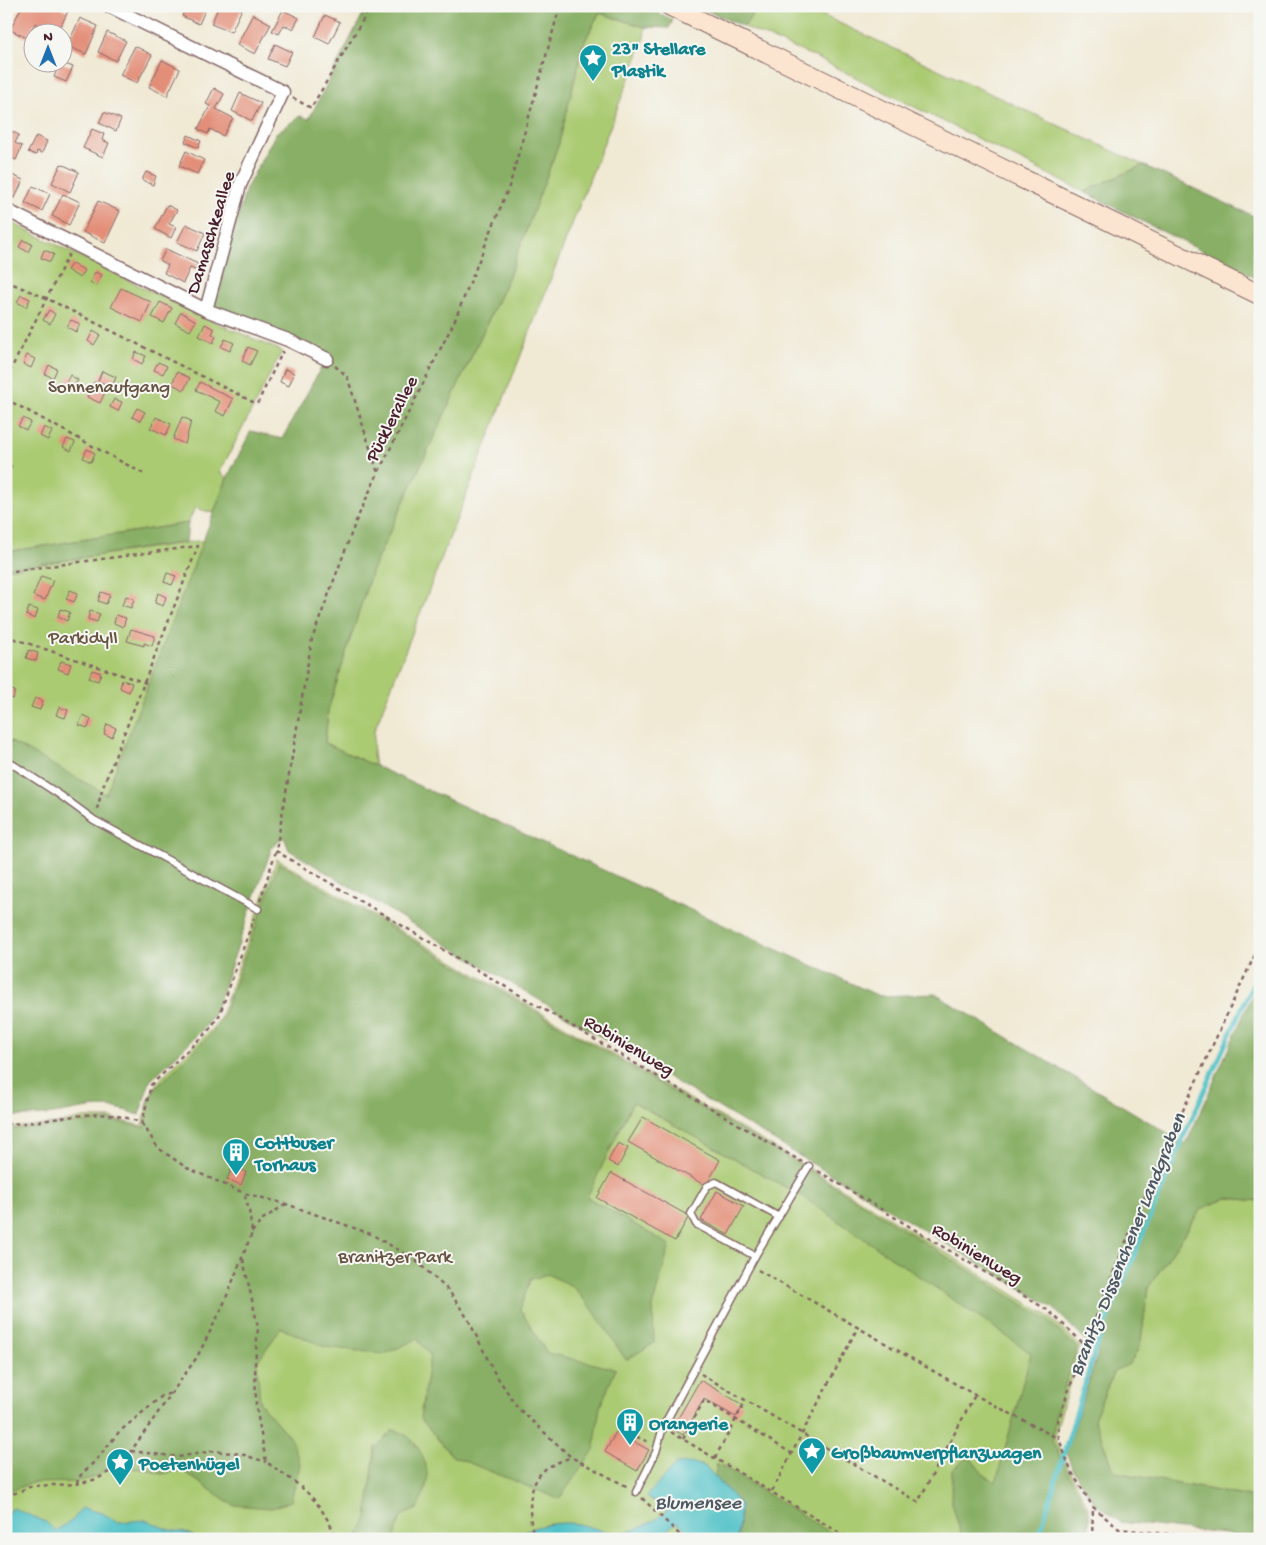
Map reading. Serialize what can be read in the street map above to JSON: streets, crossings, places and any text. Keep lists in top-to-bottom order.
{
  "streets": {
    "street": ["Damaschkeallee"],
    "path": ["Pücklerallee", "Robinienweg"]
  },
  "crossings": [
    ["Pücklerallee", "Robinienweg"]
  ],
  "water": ["Branitz- Dissenchener Landgraben", "Blumensee"],
  "parks": ["Sonnenaufgang", "Parkidyll", "Branitzer Park"],
  "places": {
    "place": ["23\" Stellare Plastik", "Großbaumverpflanzwagen", "Poetenhügel"],
    "building": ["Cottbuser Torhaus", "Orangerie"]
  },
  "north": "top"
}
